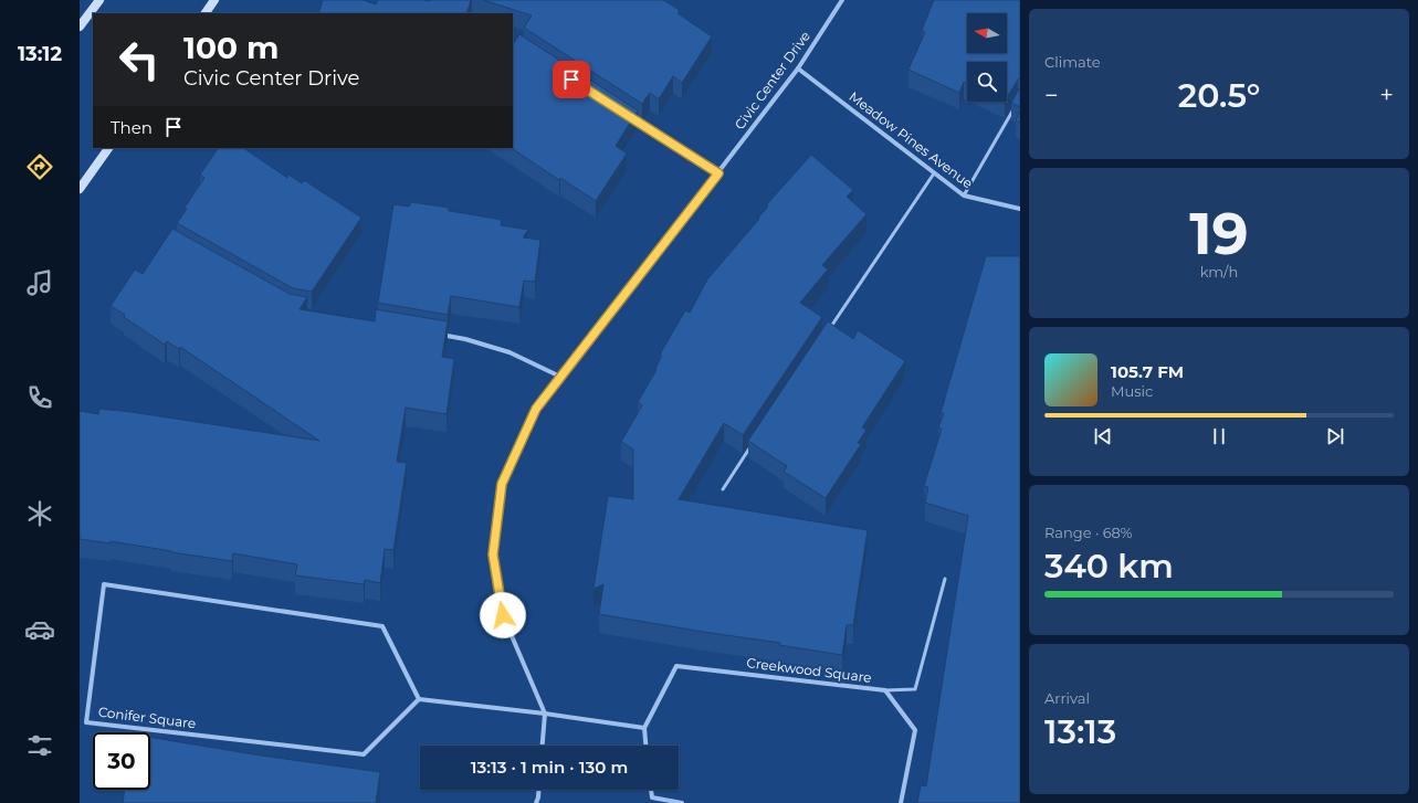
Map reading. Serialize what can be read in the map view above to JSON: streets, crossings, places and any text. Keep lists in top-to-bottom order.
{
  "streets": {
    "street": [
      "Civic Center Drive",
      "Meadow Pines Avenue",
      "Creekwood Square",
      "Conifer Square"
    ]
  },
  "crossings": [
    ["Civic Center Drive", "Meadow Pines Avenue"]
  ],
  "north": "left",
  "page": {
    "tabs": "13:12",
    "tile": [
      "Climate",
      ["19", "km/h"],
      ["Range · 68%", "340 km"],
      ["Arrival", "13:13"]
    ],
    "turn": ["100 m", "Civic Center Drive"],
    "heat": ["−", "20.5°", "+"],
    "then": "Then",
    "song": ["105.7 FM", "Music"],
    "limit": "30",
    "trip": "13:13 · 1 min · 130 m"
  }
}
